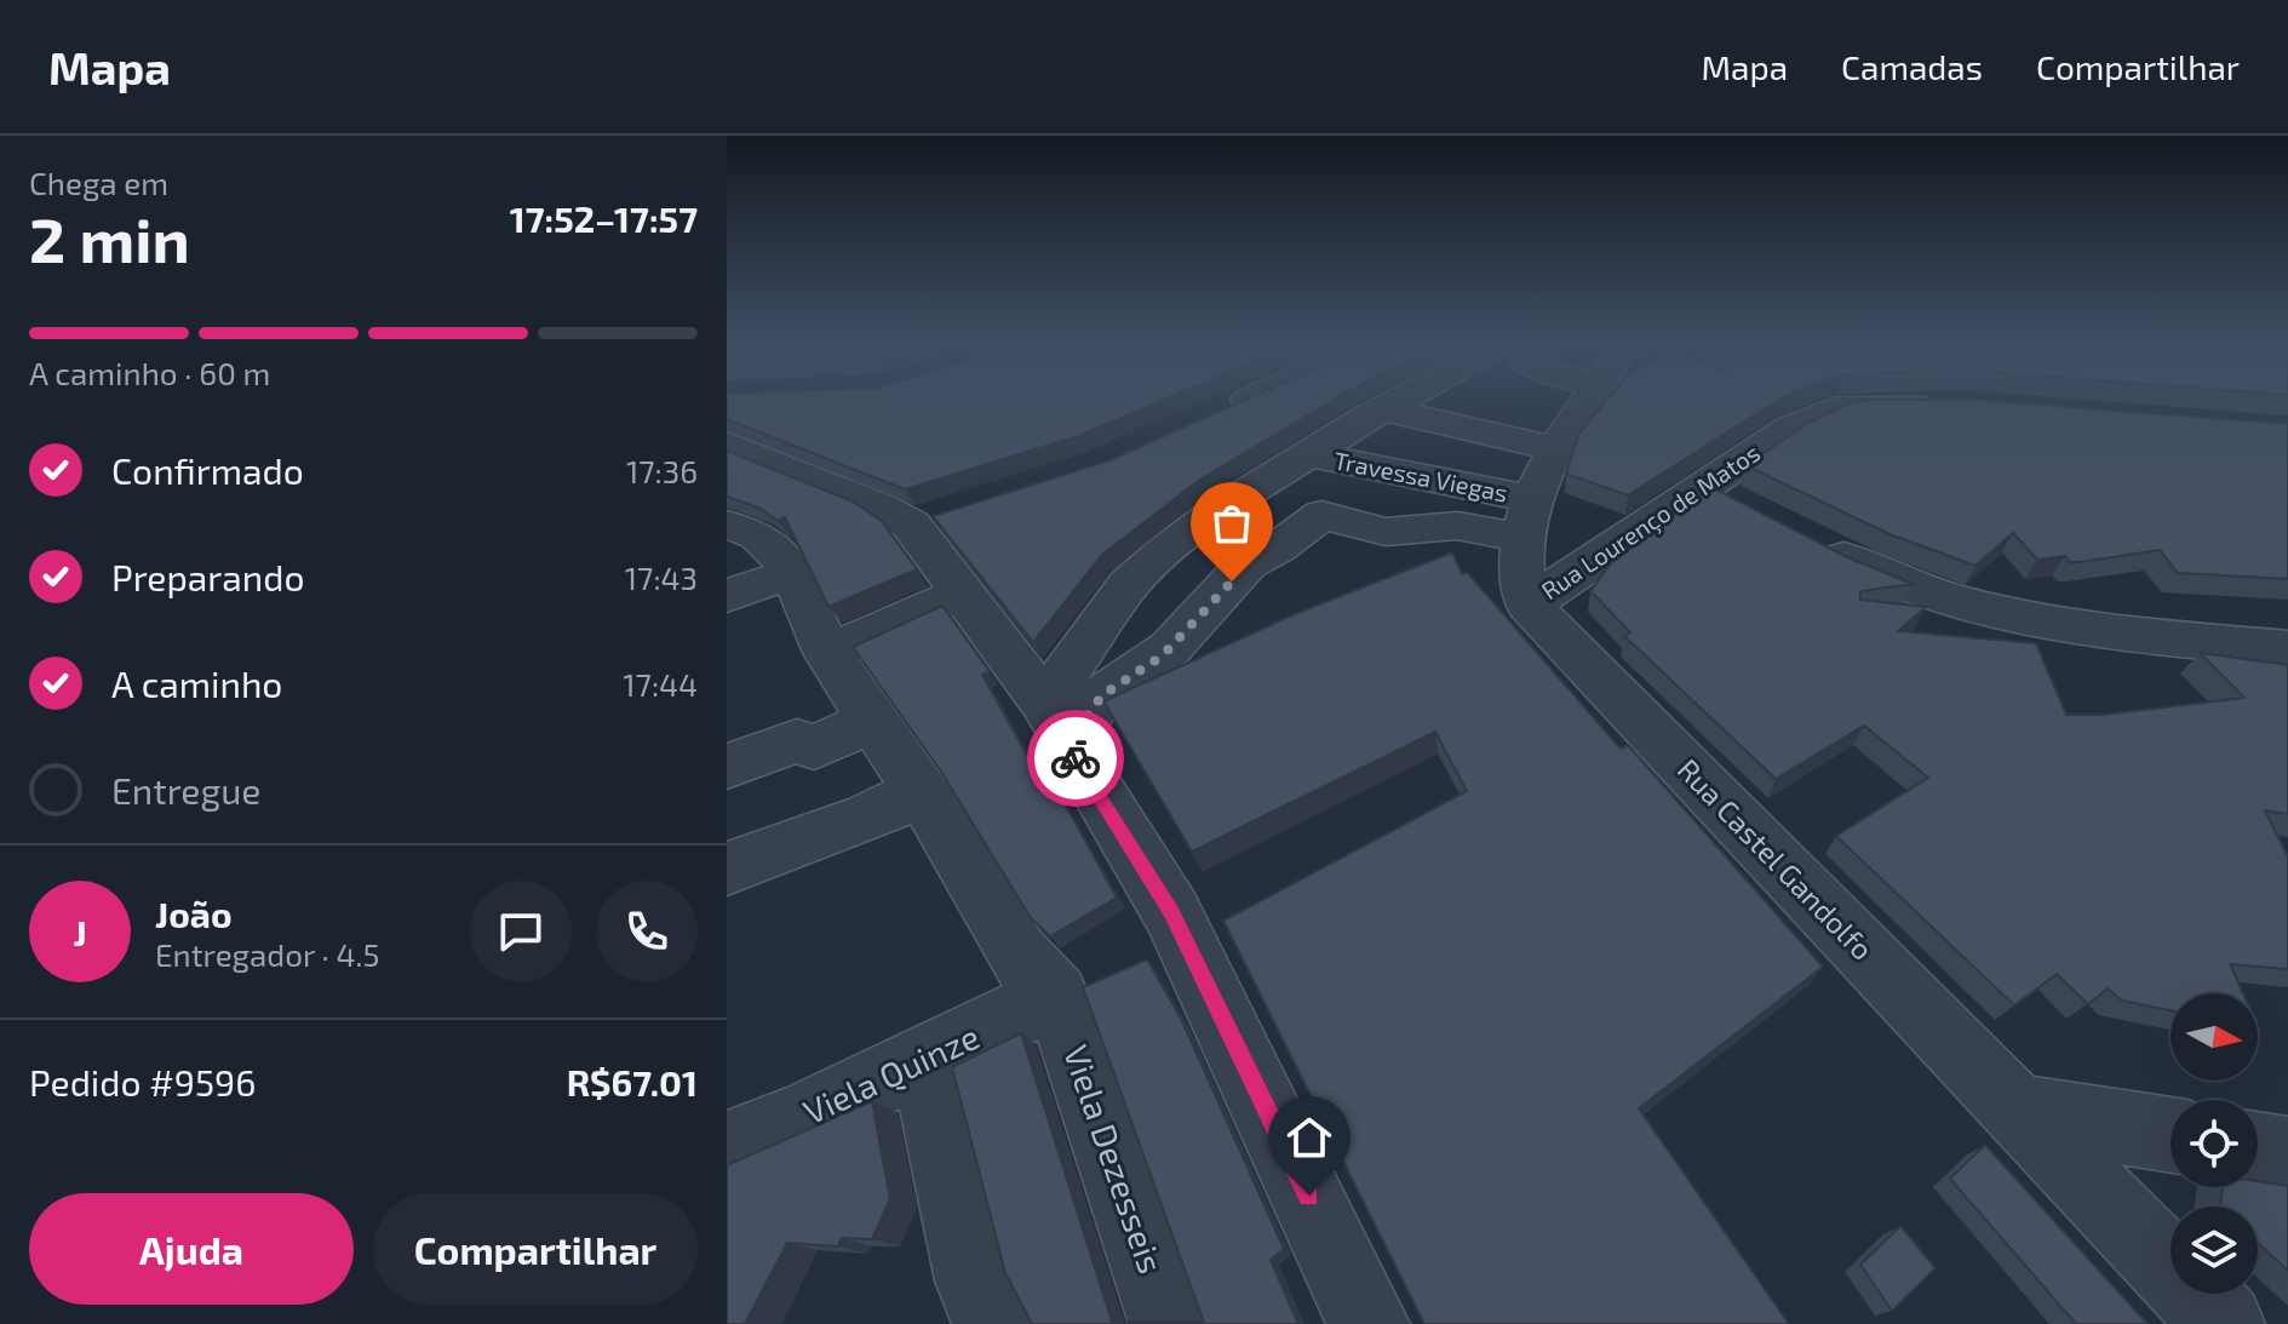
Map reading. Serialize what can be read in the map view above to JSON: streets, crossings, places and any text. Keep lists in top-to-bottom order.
{
  "streets": {
    "street": [
      "Travessa Viegas",
      "Rua Lourenço de Matos",
      "Rua Castel Gandolfo",
      "Viela Quinze",
      "Viela Dezesseis"
    ]
  },
  "crossings": [
    ["Rua Lourenço de Matos", "Rua Castel Gandolfo"],
    ["Viela Quinze", "Viela Dezesseis"]
  ],
  "north": "right",
  "page": {
    "header": "Mapa",
    "nav": ["Mapa", "Camadas", "Compartilhar"],
    "heading": ["2 min", "Chega em", "17:52–17:57"],
    "panel": [
      "João",
      "Entregador · 4.5",
      "Pedido #9596",
      "R$67.01"
    ],
    "bar": "A caminho · 60 m",
    "list": [
      ["Confirmado", "17:36"],
      ["Preparando", "17:43"],
      ["A caminho", "17:44"],
      "Entregue"
    ],
    "round": "J",
    "buttons": ["Ajuda", "Compartilhar"]
  }
}
